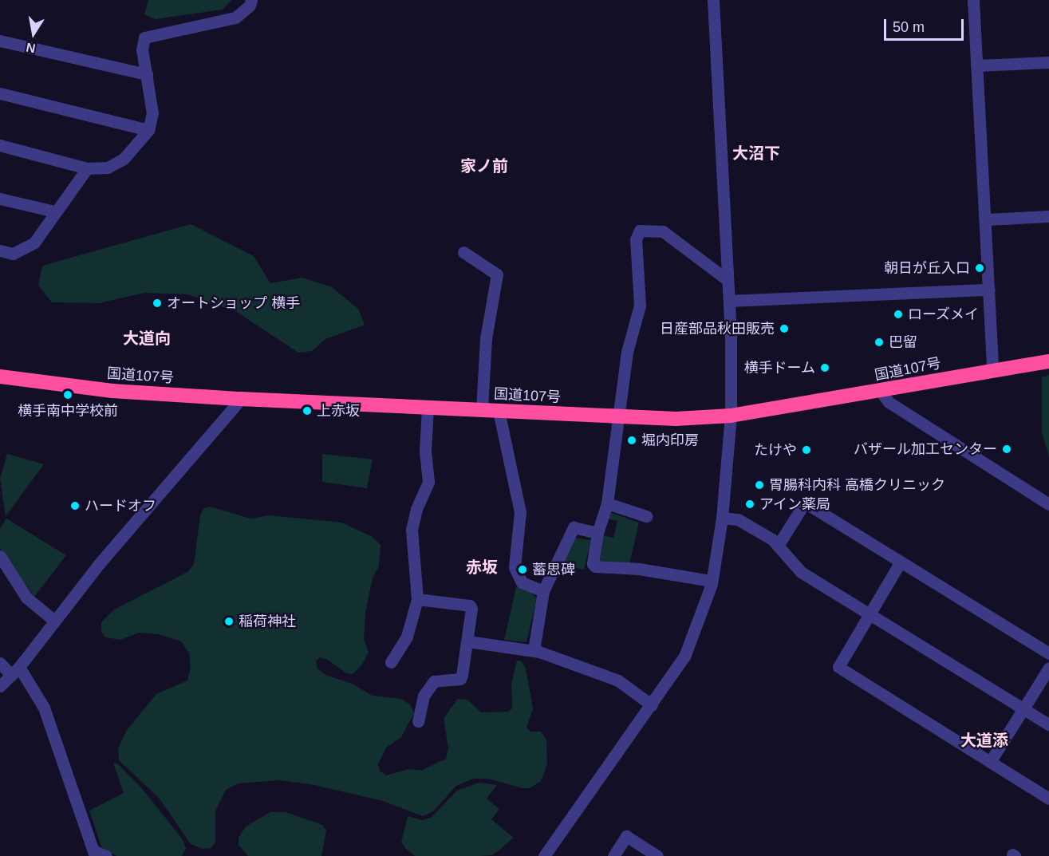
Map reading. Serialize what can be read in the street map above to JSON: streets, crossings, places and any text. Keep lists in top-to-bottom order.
{
  "streets": {
    "highway": ["国道107号"]
  },
  "districts": [
    "大沼下",
    "家ノ前",
    "大道向",
    "赤坂",
    "大道添"
  ],
  "places": [
    "朝日が丘入口",
    "オートショップ 横手",
    "ローズメイ",
    "日産部品秋田販売",
    "巴留",
    "横手ドーム",
    "横手南中学校前",
    "上赤坂",
    "堀内印房",
    "バザール加工センター",
    "たけや",
    "胃腸科内科 高橋クリニック",
    "アイン薬局",
    "ハードオフ",
    "蓄思碑",
    "稲荷神社"
  ],
  "scale_bar": "50 m",
  "north": "bottom"
}
